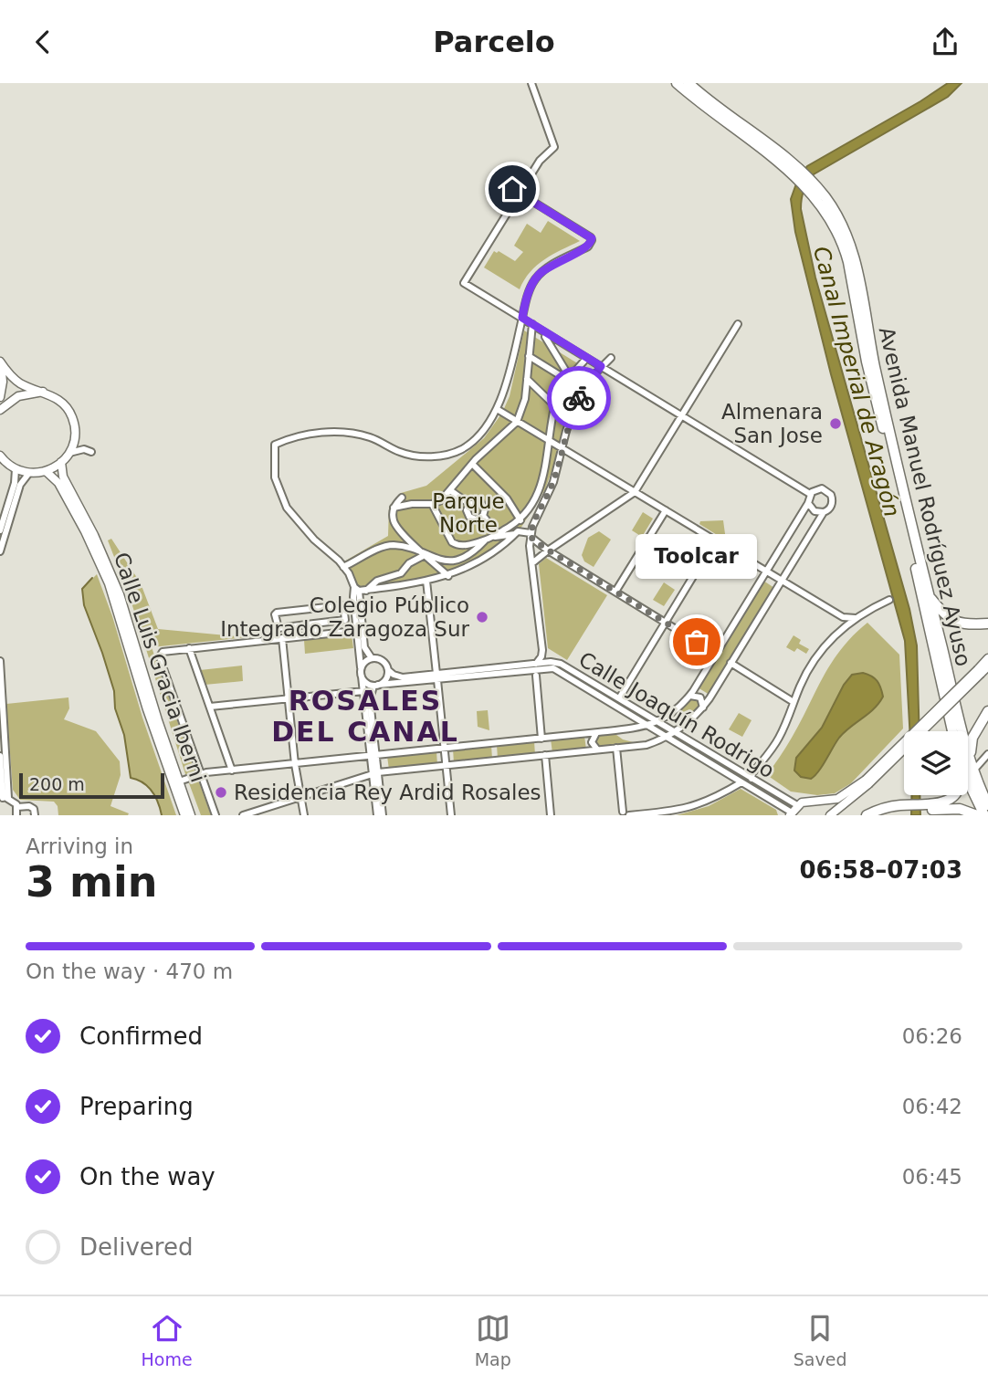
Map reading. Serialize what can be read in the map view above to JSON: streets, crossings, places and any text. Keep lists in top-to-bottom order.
{
  "streets": {
    "highway": ["Avenida Manuel Rodríguez Ayuso"],
    "main road": ["Calle Luis Gracia Iberni"],
    "street": ["Calle Joaquín Rodrigo"]
  },
  "districts": ["ROSALES DEL CANAL"],
  "water": ["Canal Imperial de Aragón"],
  "parks": ["Parque Norte"],
  "places": [
    "Almenara San Jose",
    "Colegio Público Integrado Zaragoza Sur",
    "Toolcar",
    "Residencia Rey Ardid Rosales"
  ],
  "scale_bar": "200 m",
  "page": {
    "header": "Parcelo",
    "bubble": "Toolcar",
    "scale": "200 m",
    "heading": ["3 min", "Arriving in", "06:58–07:03"],
    "bar": "On the way · 470 m",
    "list": [
      ["Confirmed", "06:26"],
      ["Preparing", "06:42"],
      ["On the way", "06:45"],
      "Delivered"
    ],
    "tabs": ["Home", "Map", "Saved"]
  }
}
